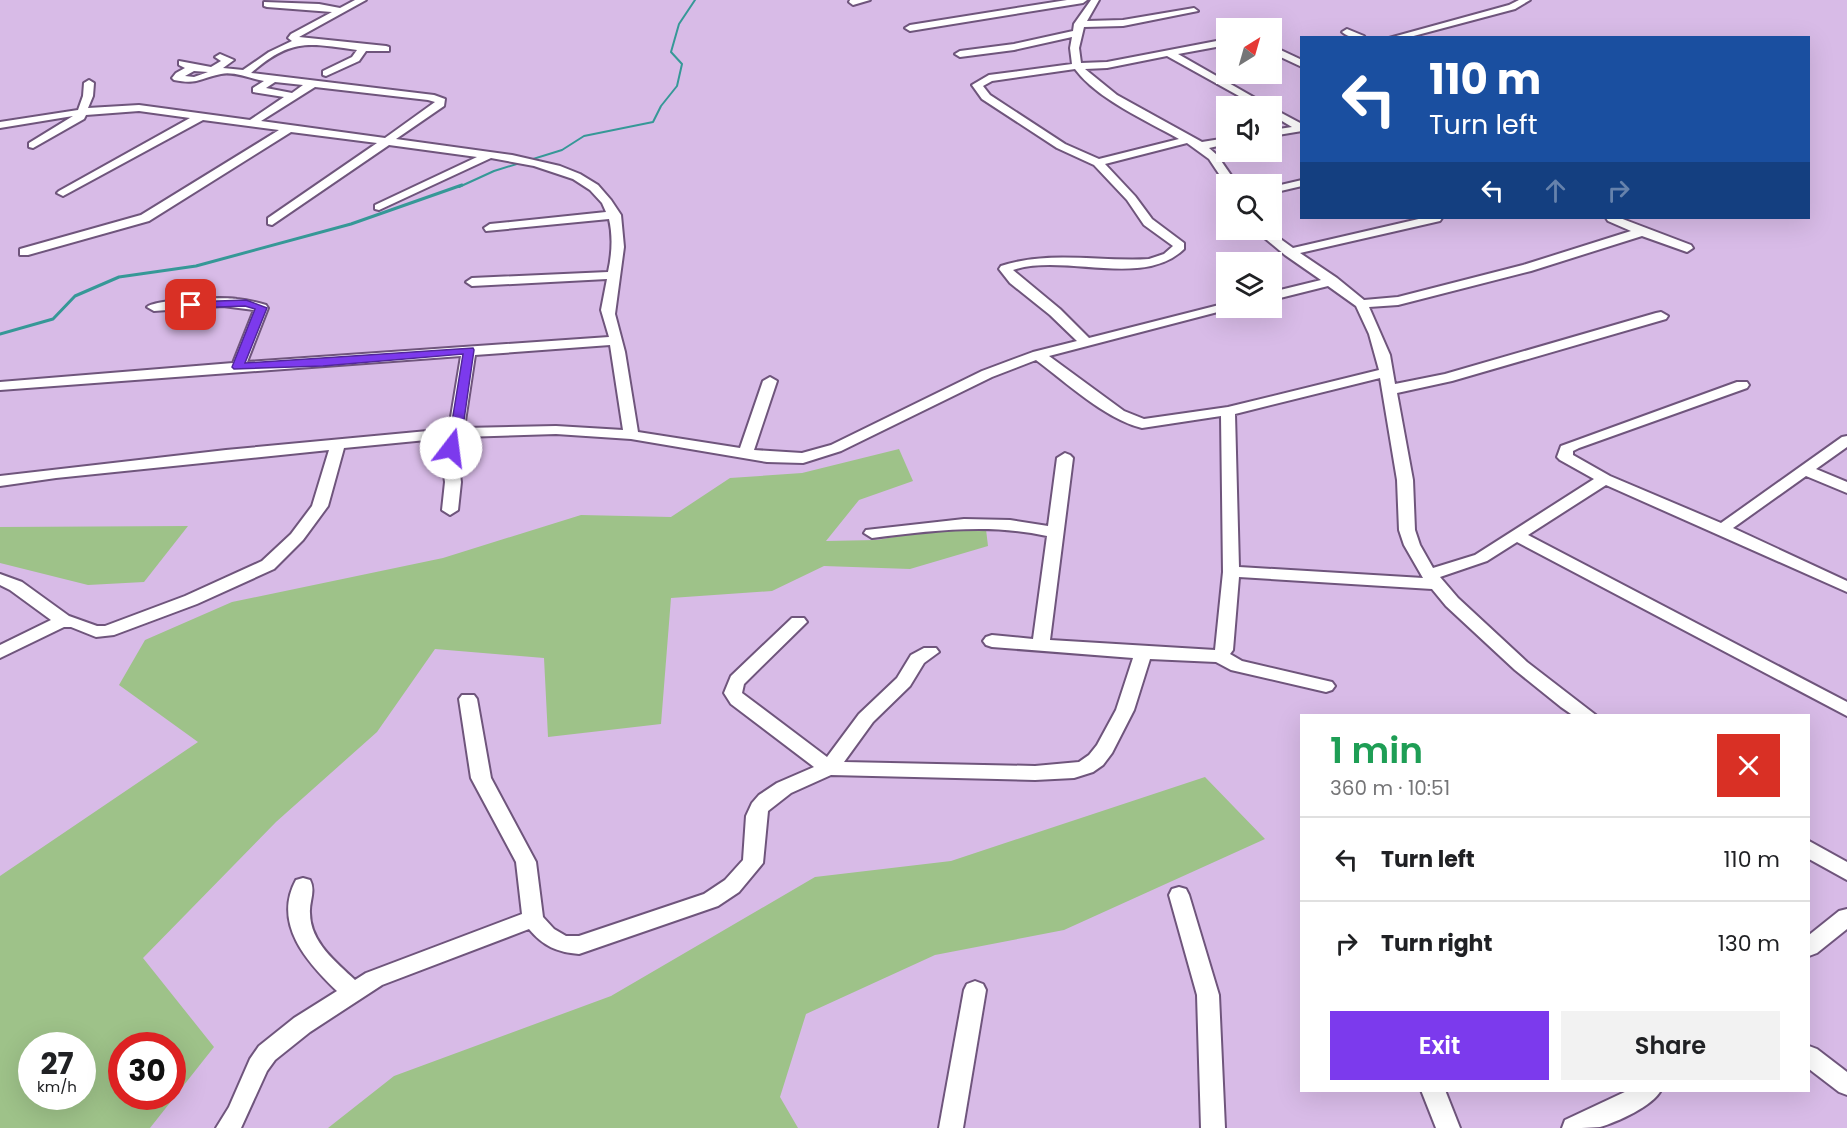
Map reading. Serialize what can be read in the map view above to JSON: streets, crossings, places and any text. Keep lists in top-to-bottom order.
{
  "north": "top right",
  "page": {
    "turn": ["110 m", "Turn left"],
    "heading": ["1 min", "360 m · 10:51"],
    "list": [
      {
        "name": "Turn left",
        "value": "110 m"
      },
      {
        "name": "Turn right",
        "value": "130 m"
      }
    ],
    "buttons": ["Exit", "Share"],
    "speed": "27 km/h",
    "limit": "30"
  }
}
